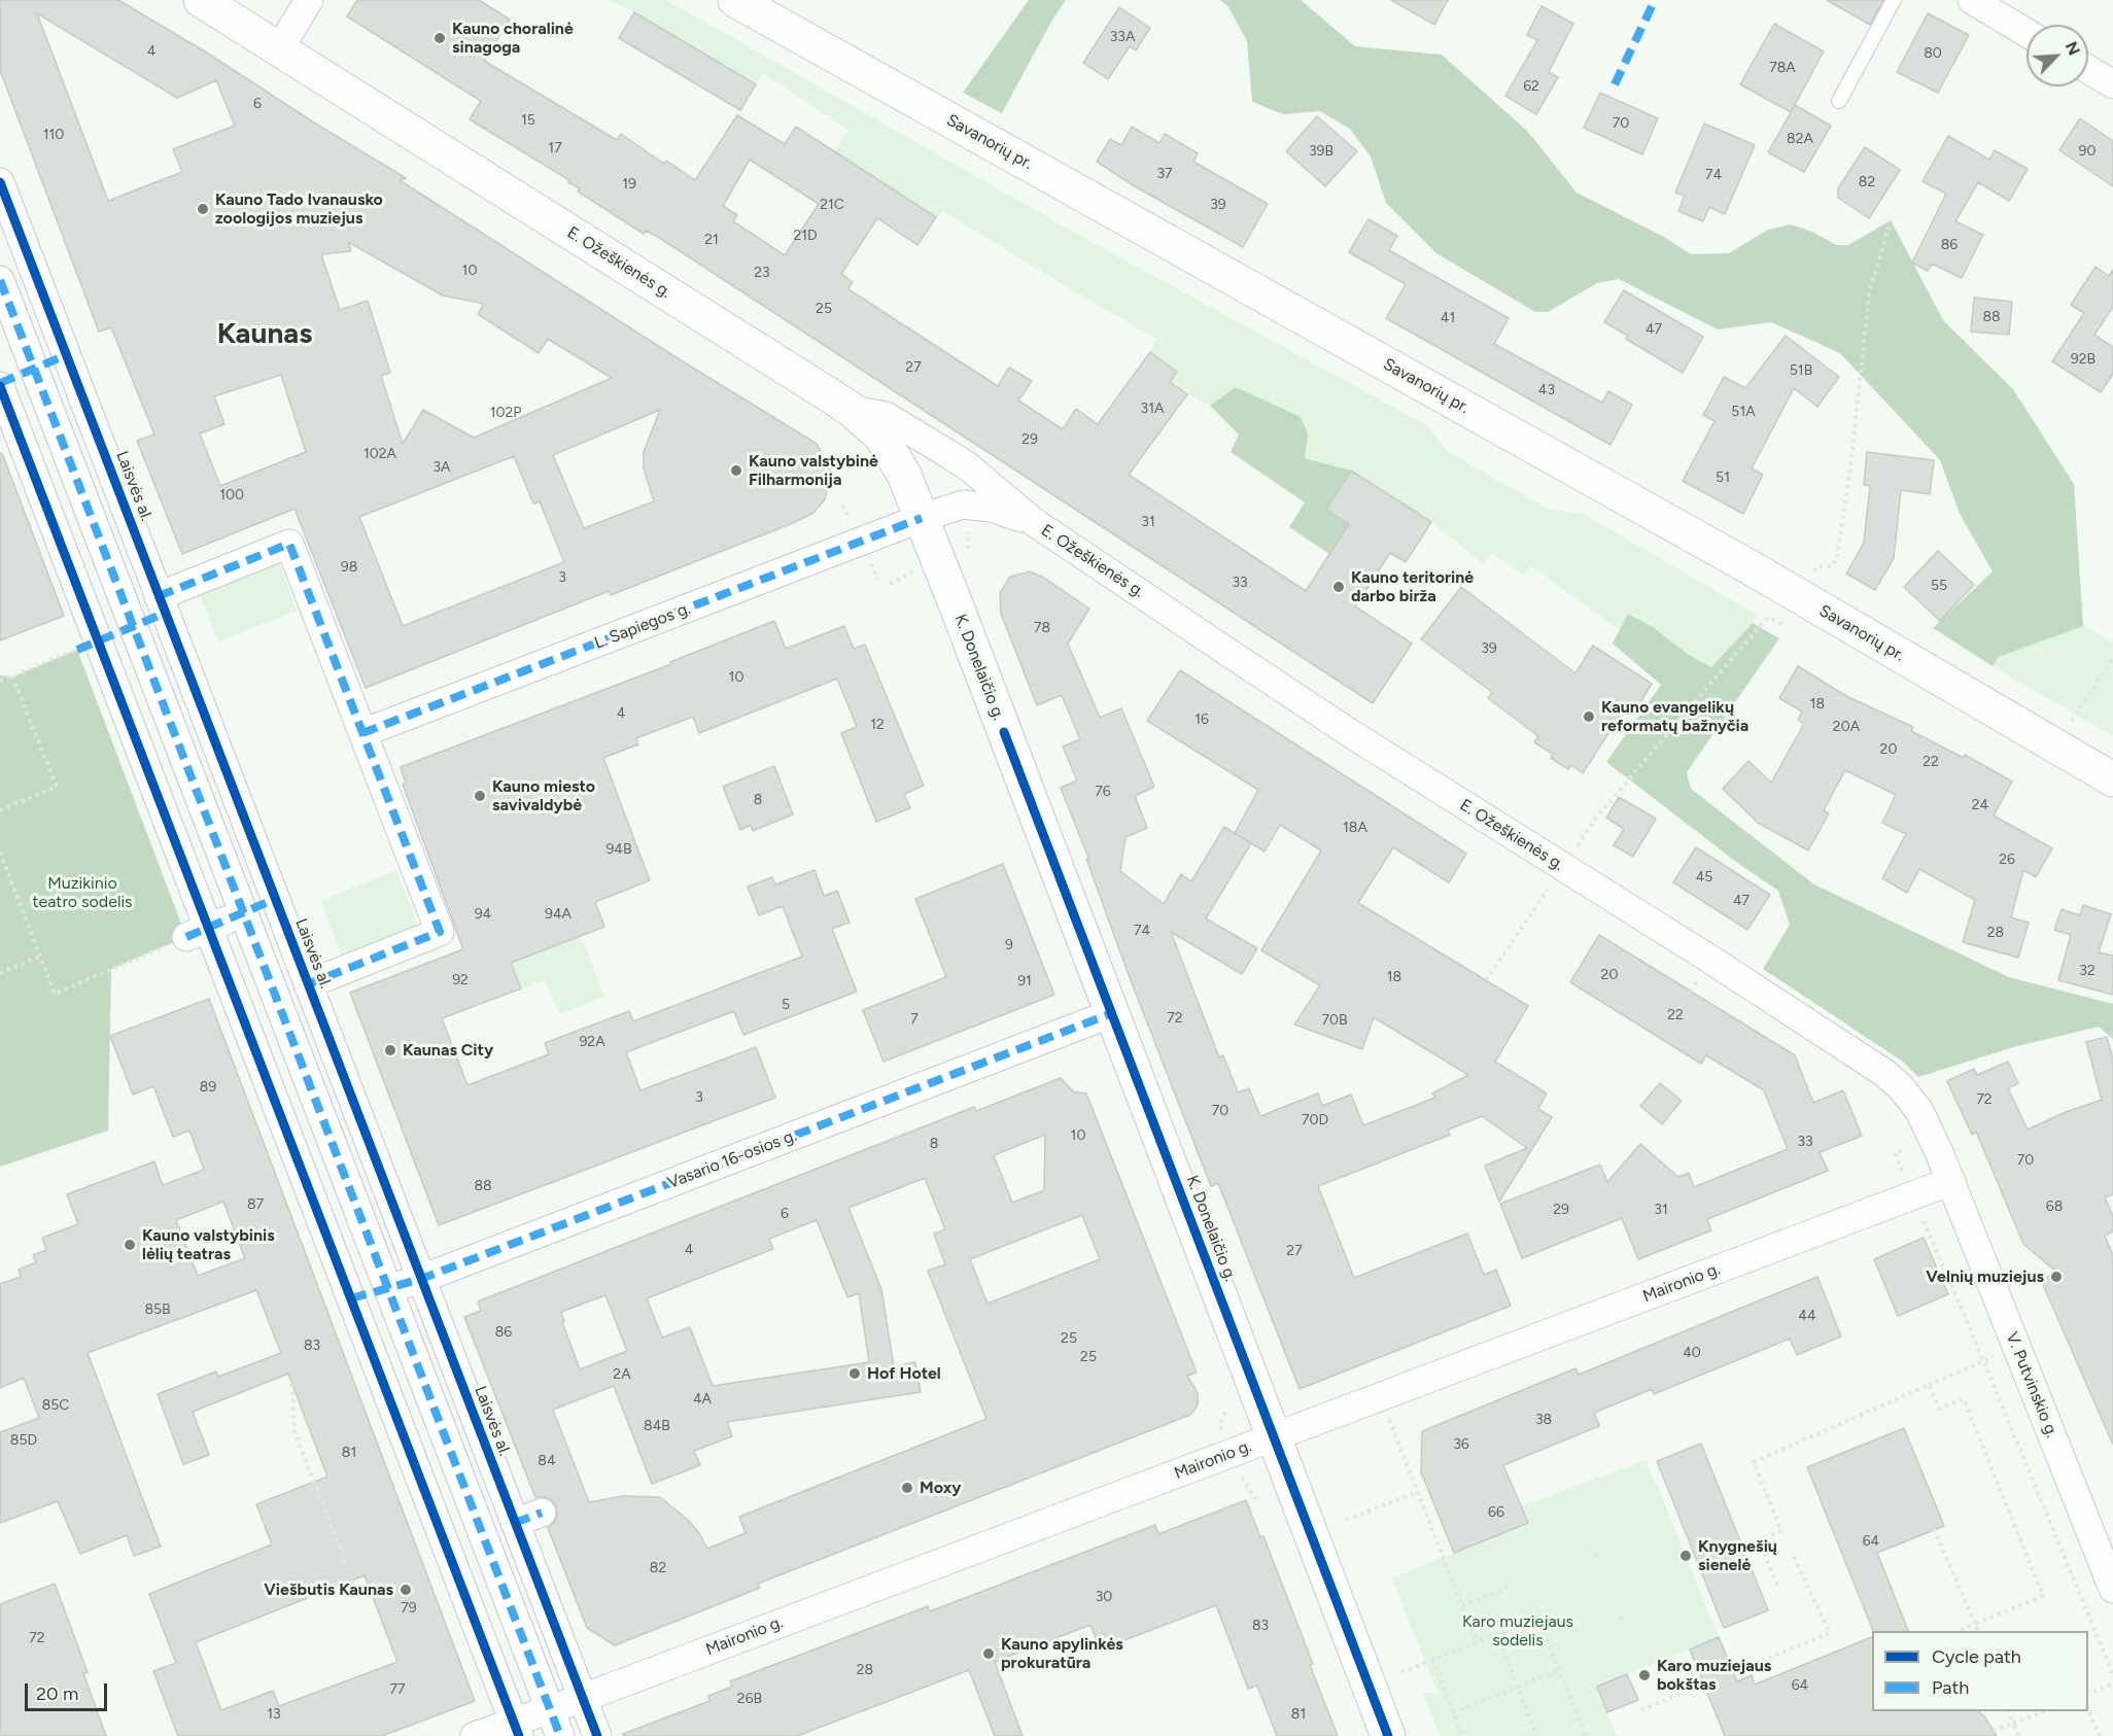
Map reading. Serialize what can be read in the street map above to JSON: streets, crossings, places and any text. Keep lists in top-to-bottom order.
{
  "streets": {
    "street": [
      "Savanorių pr.",
      "E. Ožeškienės g.",
      "Laisvės al.",
      "L. Sapiegos g.",
      "K. Donelaičio g.",
      "Vasario 16-osios g.",
      "Maironio g.",
      "V. Putvinskio g."
    ]
  },
  "crossings": [
    ["E. Ožeškienės g.", "L. Sapiegos g."],
    ["E. Ožeškienės g.", "K. Donelaičio g."],
    ["E. Ožeškienės g.", "Maironio g."],
    ["E. Ožeškienės g.", "V. Putvinskio g."],
    ["Laisvės al.", "L. Sapiegos g."],
    ["Laisvės al.", "Vasario 16-osios g."],
    ["Laisvės al.", "Maironio g."],
    ["L. Sapiegos g.", "K. Donelaičio g."],
    ["K. Donelaičio g.", "Vasario 16-osios g."],
    ["K. Donelaičio g.", "Maironio g."],
    ["Maironio g.", "V. Putvinskio g."]
  ],
  "districts": ["Kaunas"],
  "parks": ["Muzikinio teatro sodelis", "Karo muziejaus sodelis"],
  "places": [
    "Kauno choralinė sinagoga",
    "Kauno Tado Ivanausko zoologijos muziejus",
    "Kauno valstybinė Filharmonija",
    "Kauno teritorinė darbo birža",
    "Kauno evangelikų reformatų bažnyčia",
    "Kauno miesto savivaldybė",
    "Kaunas City",
    "Kauno valstybinis lėlių teatras",
    "Velnių muziejus",
    "Hof Hotel",
    "Moxy",
    "Knygnešių sienelė",
    "Viešbutis Kaunas",
    "Kauno apylinkės prokuratūra",
    "Karo muziejaus bokštas"
  ],
  "house_numbers": [
    "33A",
    "4",
    "80",
    "78A",
    "62",
    "6",
    "15",
    "70",
    "110",
    "82A",
    "17",
    "39B",
    "90",
    "37",
    "74",
    "82",
    "19",
    "21C",
    "39",
    "21D",
    "21",
    "86",
    "10",
    "23",
    "25",
    "88",
    "41",
    "47",
    "92B",
    "27",
    "51B",
    "43",
    "31A",
    "51A",
    "102P",
    "29",
    "102A",
    "3A",
    "51",
    "100",
    "31",
    "98",
    "3",
    "33",
    "55",
    "78",
    "39",
    "10",
    "18",
    "4",
    "16",
    "12",
    "20A",
    "20",
    "22",
    "76",
    "8",
    "24",
    "18A",
    "94B",
    "26",
    "45",
    "47",
    "94",
    "94A",
    "74",
    "28",
    "9",
    "32",
    "20",
    "18",
    "92",
    "91",
    "5",
    "22",
    "72",
    "7",
    "70B",
    "92A",
    "89",
    "3",
    "72",
    "70",
    "70D",
    "10",
    "33",
    "8",
    "70",
    "88",
    "87",
    "68",
    "29",
    "31",
    "6",
    "4",
    "27",
    "85B",
    "44",
    "86",
    "25",
    "83",
    "40",
    "25",
    "2A",
    "4A",
    "85C",
    "38",
    "84B",
    "85D",
    "36",
    "81",
    "84",
    "66",
    "64",
    "82",
    "30",
    "79",
    "83",
    "72",
    "28",
    "64",
    "77",
    "26B",
    "13",
    "81"
  ],
  "legend": ["Cycle path", "Path"],
  "scale_bar": "20 m",
  "north": "top right"
}
